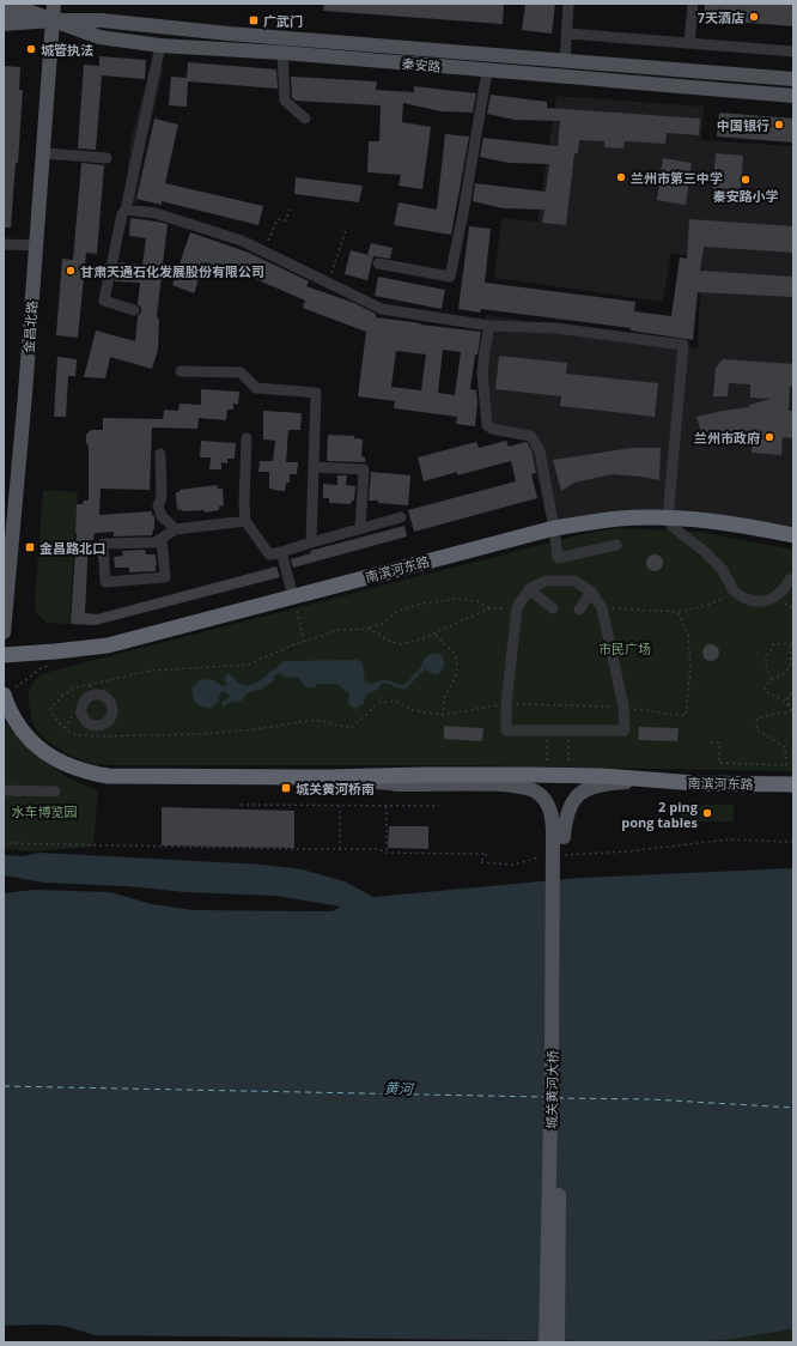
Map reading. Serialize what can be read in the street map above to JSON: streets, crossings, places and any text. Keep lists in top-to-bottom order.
{
  "streets": {
    "highway": ["南滨河东路"],
    "main road": ["秦安路", "金昌北路", "城关黄河大桥"]
  },
  "crossings": [
    ["秦安路", "金昌北路"],
    ["南滨河东路", "城关黄河大桥"]
  ],
  "water": ["黄河"],
  "parks": ["市民广场", "水车博览园"],
  "places": {
    "other": [
      "7天酒店",
      "城管执法",
      "中国银行",
      "兰州市第三中学",
      "秦安路小学",
      "甘肃天通石化发展股份有限公司",
      "兰州市政府",
      "2 ping pong tables"
    ],
    "transit": ["广武门", "金昌路北口", "城关黄河桥南"]
  }
}
